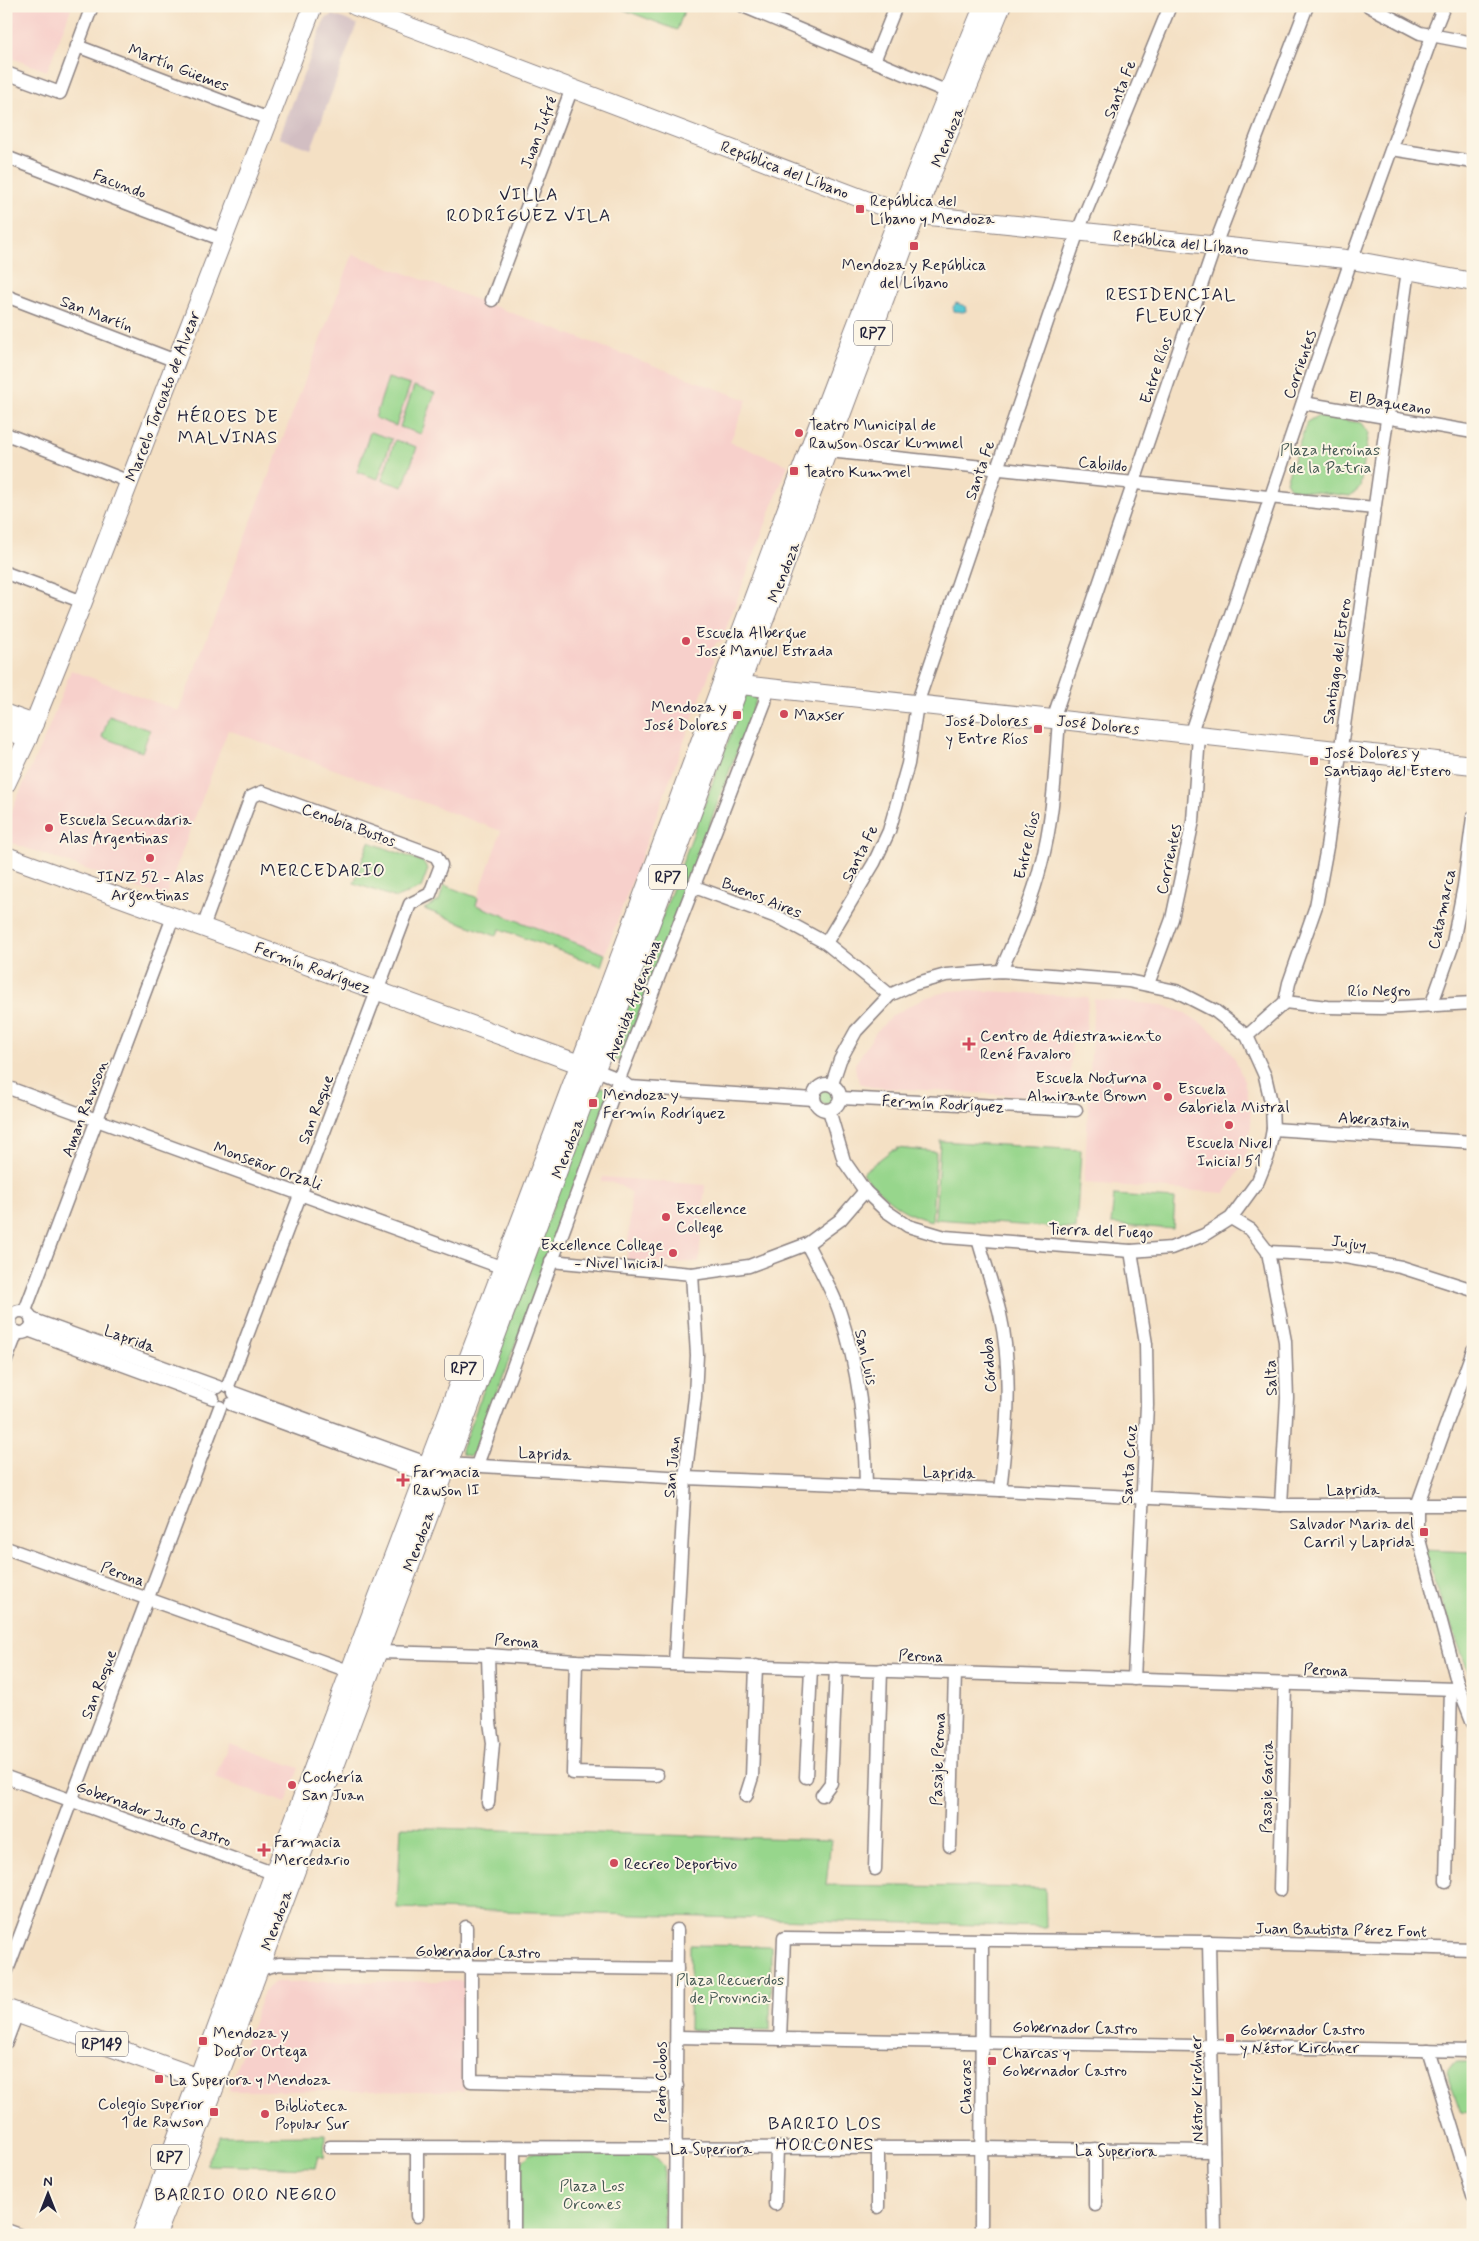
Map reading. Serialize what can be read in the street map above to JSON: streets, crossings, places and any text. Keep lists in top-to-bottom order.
{
  "streets": {
    "main road": ["Mendoza", "RP7", "RP149"],
    "street": [
      "Martín Güemes",
      "Santa Fe",
      "Juan Jufré",
      "República del Líbano",
      "Facundo",
      "San Martín",
      "Corrientes",
      "Entre Ríos",
      "Marcelo Torcuato de Alvear",
      "El Baqueano",
      "Cabildo",
      "Santiago del Estero",
      "José Dolores",
      "Cenobia Bustos",
      "Buenos Aires",
      "Catamarca",
      "Fermín Rodríguez",
      "Río Negro",
      "Avenida Argentina",
      "Aman Rawson",
      "San Roque",
      "Aberastain",
      "Monseñor Orzali",
      "Tierra del Fuego",
      "Jujuy",
      "Laprida",
      "San Luis",
      "Córdoba",
      "Salta",
      "Santa Cruz",
      "San Juan",
      "Perona",
      "Pasaje Perona",
      "Pasaje Garcia",
      "Gobernador Justo Castro",
      "Juan Bautista Pérez Font",
      "Gobernador Castro",
      "Pedro Cobos",
      "Chacras",
      "Néstor Kirchner",
      "La Superiora"
    ]
  },
  "crossings": [
    ["Martín Güemes", "Marcelo Torcuato de Alvear"],
    ["Santa Fe", "República del Líbano"],
    ["Santa Fe", "Cabildo"],
    ["Santa Fe", "José Dolores"],
    ["Santa Fe", "Buenos Aires"],
    ["Juan Jufré", "República del Líbano"],
    ["Mendoza", "República del Líbano"],
    ["Mendoza", "Cabildo"],
    ["Mendoza", "José Dolores"],
    ["Mendoza", "Fermín Rodríguez"],
    ["Mendoza", "Monseñor Orzali"],
    ["Mendoza", "Laprida"],
    ["Mendoza", "Perona"],
    ["Mendoza", "Gobernador Justo Castro"],
    ["Mendoza", "Gobernador Castro"],
    ["Mendoza", "RP149"],
    ["República del Líbano", "Corrientes"],
    ["República del Líbano", "Entre Ríos"],
    ["República del Líbano", "Santiago del Estero"],
    ["Facundo", "Marcelo Torcuato de Alvear"],
    ["San Martín", "Marcelo Torcuato de Alvear"],
    ["Corrientes", "El Baqueano"],
    ["Corrientes", "Cabildo"],
    ["Corrientes", "José Dolores"],
    ["Corrientes", "Tierra del Fuego"],
    ["Entre Ríos", "Cabildo"],
    ["Entre Ríos", "José Dolores"],
    ["Entre Ríos", "Tierra del Fuego"],
    ["El Baqueano", "Santiago del Estero"],
    ["Cabildo", "Santiago del Estero"],
    ["Santiago del Estero", "José Dolores"],
    ["Santiago del Estero", "Río Negro"],
    ["José Dolores", "Avenida Argentina"],
    ["Cenobia Bustos", "Fermín Rodríguez"],
    ["Cenobia Bustos", "San Roque"],
    ["Buenos Aires", "Avenida Argentina"],
    ["Buenos Aires", "Tierra del Fuego"],
    ["Catamarca", "Río Negro"],
    ["Fermín Rodríguez", "Avenida Argentina"],
    ["Fermín Rodríguez", "Aman Rawson"],
    ["Fermín Rodríguez", "San Roque"],
    ["Fermín Rodríguez", "Tierra del Fuego"],
    ["Avenida Argentina", "Laprida"],
    ["Aman Rawson", "Monseñor Orzali"],
    ["Aman Rawson", "Laprida"],
    ["San Roque", "Monseñor Orzali"],
    ["San Roque", "Laprida"],
    ["San Roque", "Perona"],
    ["San Roque", "Gobernador Justo Castro"],
    ["Aberastain", "Tierra del Fuego"],
    ["Tierra del Fuego", "Córdoba"],
    ["Tierra del Fuego", "Santa Cruz"],
    ["Jujuy", "Salta"],
    ["Laprida", "San Luis"],
    ["Laprida", "Córdoba"],
    ["Laprida", "Salta"],
    ["Laprida", "Santa Cruz"],
    ["Laprida", "San Juan"],
    ["Santa Cruz", "Perona"],
    ["San Juan", "Perona"],
    ["Perona", "Pasaje Perona"],
    ["Perona", "Pasaje Garcia"],
    ["Juan Bautista Pérez Font", "Gobernador Castro"],
    ["Juan Bautista Pérez Font", "Chacras"],
    ["Juan Bautista Pérez Font", "Néstor Kirchner"],
    ["Gobernador Castro", "Pedro Cobos"],
    ["Gobernador Castro", "Chacras"],
    ["Gobernador Castro", "Néstor Kirchner"],
    ["Pedro Cobos", "La Superiora"],
    ["Chacras", "La Superiora"],
    ["Néstor Kirchner", "La Superiora"]
  ],
  "districts": [
    "VILLA RODRÍGUEZ VILA",
    "RESIDENCIAL FLEURY",
    "HÉROES DE MALVINAS",
    "MERCEDARIO",
    "BARRIO LOS HORCONES",
    "BARRIO ORO NEGRO"
  ],
  "parks": ["Plaza Heroínas de la Patria", "Plaza Recuerdos de Provincia", "Plaza Los Orcones"],
  "places": {
    "transit": [
      "República del Líbano y Mendoza",
      "Mendoza y República del Líbano",
      "Teatro Kummel",
      "Mendoza y José Dolores",
      "José Dolores y Entre Ríos",
      "José Dolores y Santiago del Estero",
      "Mendoza y Fermín Rodríguez",
      "Salvador Maria del Carril y Laprida",
      "Gobernador Castro y Néstor Kirchner",
      "Mendoza y Doctor Ortega",
      "Charcas y Gobernador Castro",
      "La Superiora y Mendoza",
      "Colegio Superior 1 de Rawson"
    ],
    "other": [
      "Teatro Municipal de Rawson Oscar Kummel",
      "Escuela Albergue José Manuel Estrada",
      "Maxser",
      "Escuela Secundaria Alas Argentinas",
      "JINZ 52 - Alas Argentinas",
      "Escuela Nocturna Almirante Brown",
      "Escuela Gabriela Mistral",
      "Escuela Nivel Inicial 51",
      "Excellence College",
      "Excellence College - Nivel Inicial",
      "Cochería San Juan",
      "Recreo Deportivo",
      "Biblioteca Popular Sur"
    ],
    "health": ["Centro de Adiestramiento René Favaloro", "Farmacia Rawson II", "Farmacia Mercedario"]
  },
  "north": "top"
}
